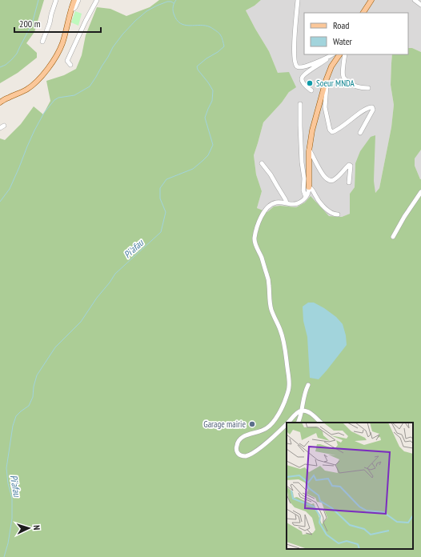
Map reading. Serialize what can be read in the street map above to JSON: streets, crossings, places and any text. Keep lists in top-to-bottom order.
{
  "water": ["Pi'afau"],
  "places": ["Soeur MNDA", "Garage mairie"],
  "legend": ["Road", "Water"],
  "scale_bar": "200 m",
  "north": "right"
}
